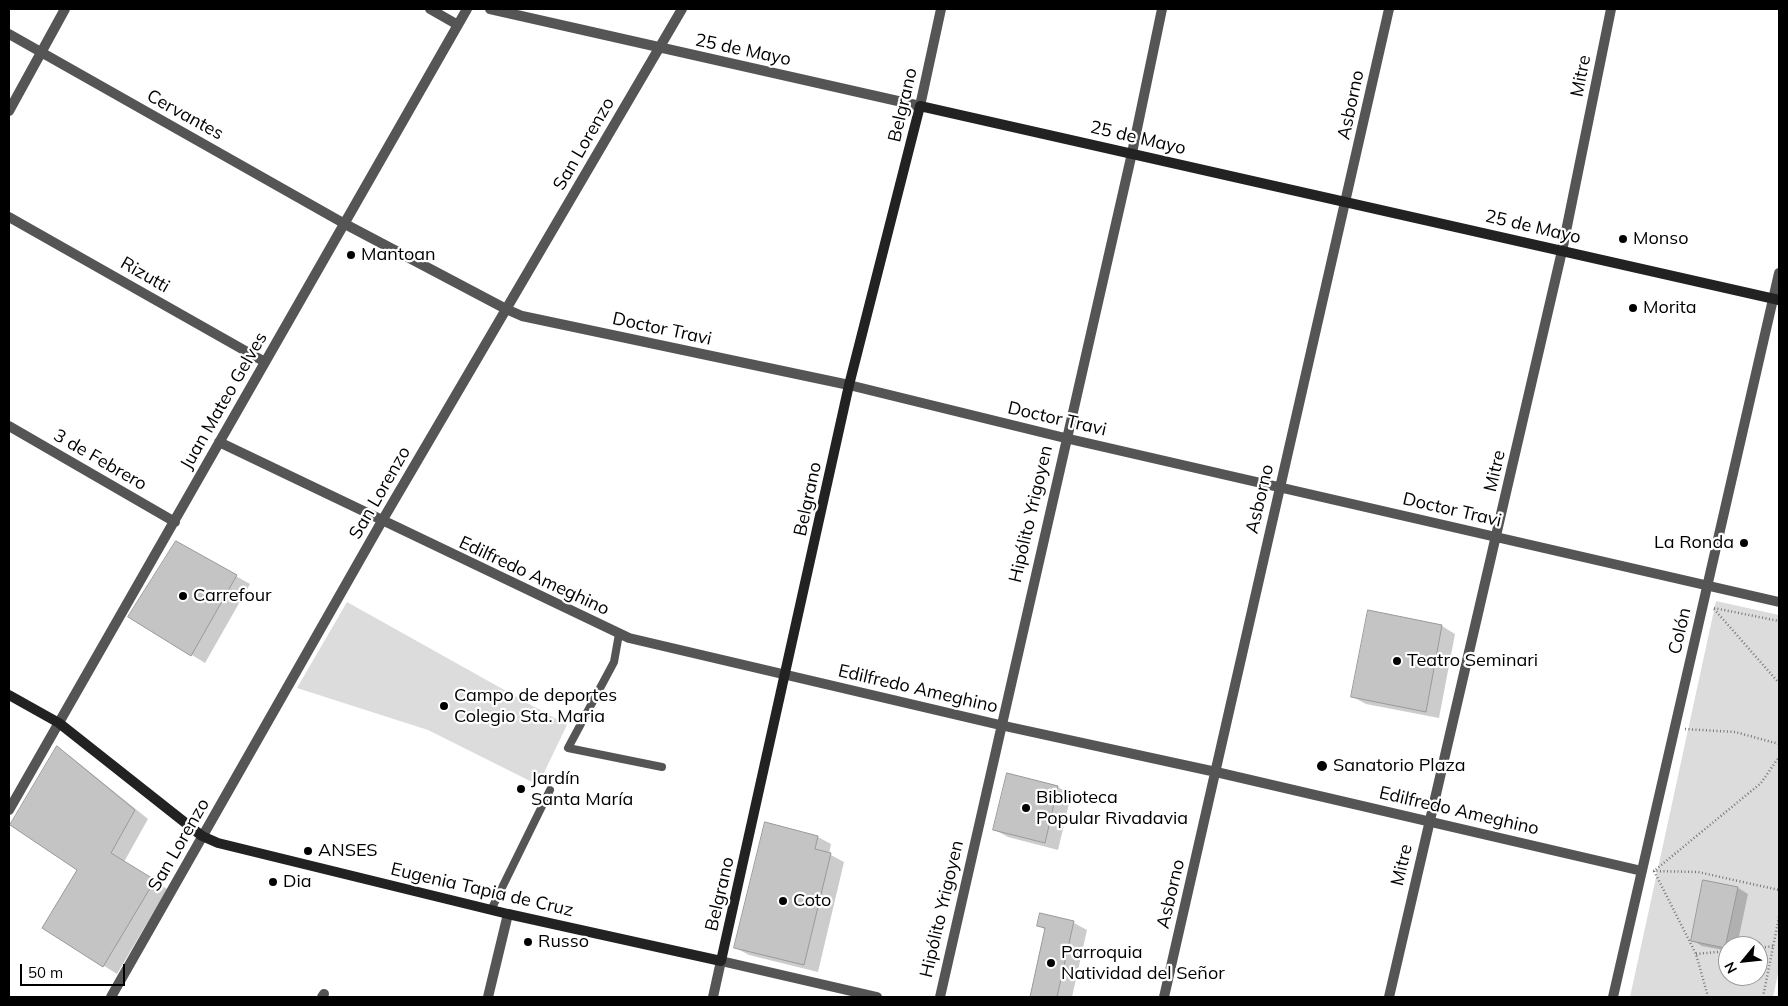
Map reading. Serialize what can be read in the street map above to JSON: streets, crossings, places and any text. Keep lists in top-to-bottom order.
{
  "streets": {
    "main road": ["25 de Mayo", "Belgrano", "Eugenia Tapia de Cruz"],
    "street": [
      "Mitre",
      "Asborno",
      "Cervantes",
      "San Lorenzo",
      "Rizutti",
      "Doctor Travi",
      "Juan Mateo Gelves",
      "3 de Febrero",
      "Hipólito Yrigoyen",
      "Edilfredo Ameghino",
      "Colón"
    ]
  },
  "crossings": [
    ["25 de Mayo", "Mitre"],
    ["25 de Mayo", "Belgrano"],
    ["25 de Mayo", "Asborno"],
    ["25 de Mayo", "San Lorenzo"],
    ["25 de Mayo", "Hipólito Yrigoyen"],
    ["25 de Mayo", "Colón"],
    ["Mitre", "Doctor Travi"],
    ["Mitre", "Edilfredo Ameghino"],
    ["Belgrano", "Doctor Travi"],
    ["Belgrano", "Edilfredo Ameghino"],
    ["Belgrano", "Eugenia Tapia de Cruz"],
    ["Asborno", "Doctor Travi"],
    ["Asborno", "Edilfredo Ameghino"],
    ["Cervantes", "Doctor Travi"],
    ["Cervantes", "Juan Mateo Gelves"],
    ["San Lorenzo", "Doctor Travi"],
    ["San Lorenzo", "Edilfredo Ameghino"],
    ["San Lorenzo", "Eugenia Tapia de Cruz"],
    ["Rizutti", "Juan Mateo Gelves"],
    ["Doctor Travi", "Juan Mateo Gelves"],
    ["Doctor Travi", "Hipólito Yrigoyen"],
    ["Doctor Travi", "Colón"],
    ["Juan Mateo Gelves", "3 de Febrero"],
    ["Juan Mateo Gelves", "Edilfredo Ameghino"],
    ["Juan Mateo Gelves", "Eugenia Tapia de Cruz"],
    ["Hipólito Yrigoyen", "Edilfredo Ameghino"],
    ["Edilfredo Ameghino", "Colón"]
  ],
  "places": [
    "Monso",
    "Mantoan",
    "Morita",
    "La Ronda",
    "Carrefour",
    "Teatro Seminari",
    "Campo de deportes Colegio Sta. Maria",
    "Sanatorio Plaza",
    "Jardín Santa María",
    "Biblioteca Popular Rivadavia",
    "ANSES",
    "Dia",
    "Coto",
    "Russo",
    "Parroquia Natividad del Señor"
  ],
  "scale_bar": "50 m",
  "north": "bottom left"
}
